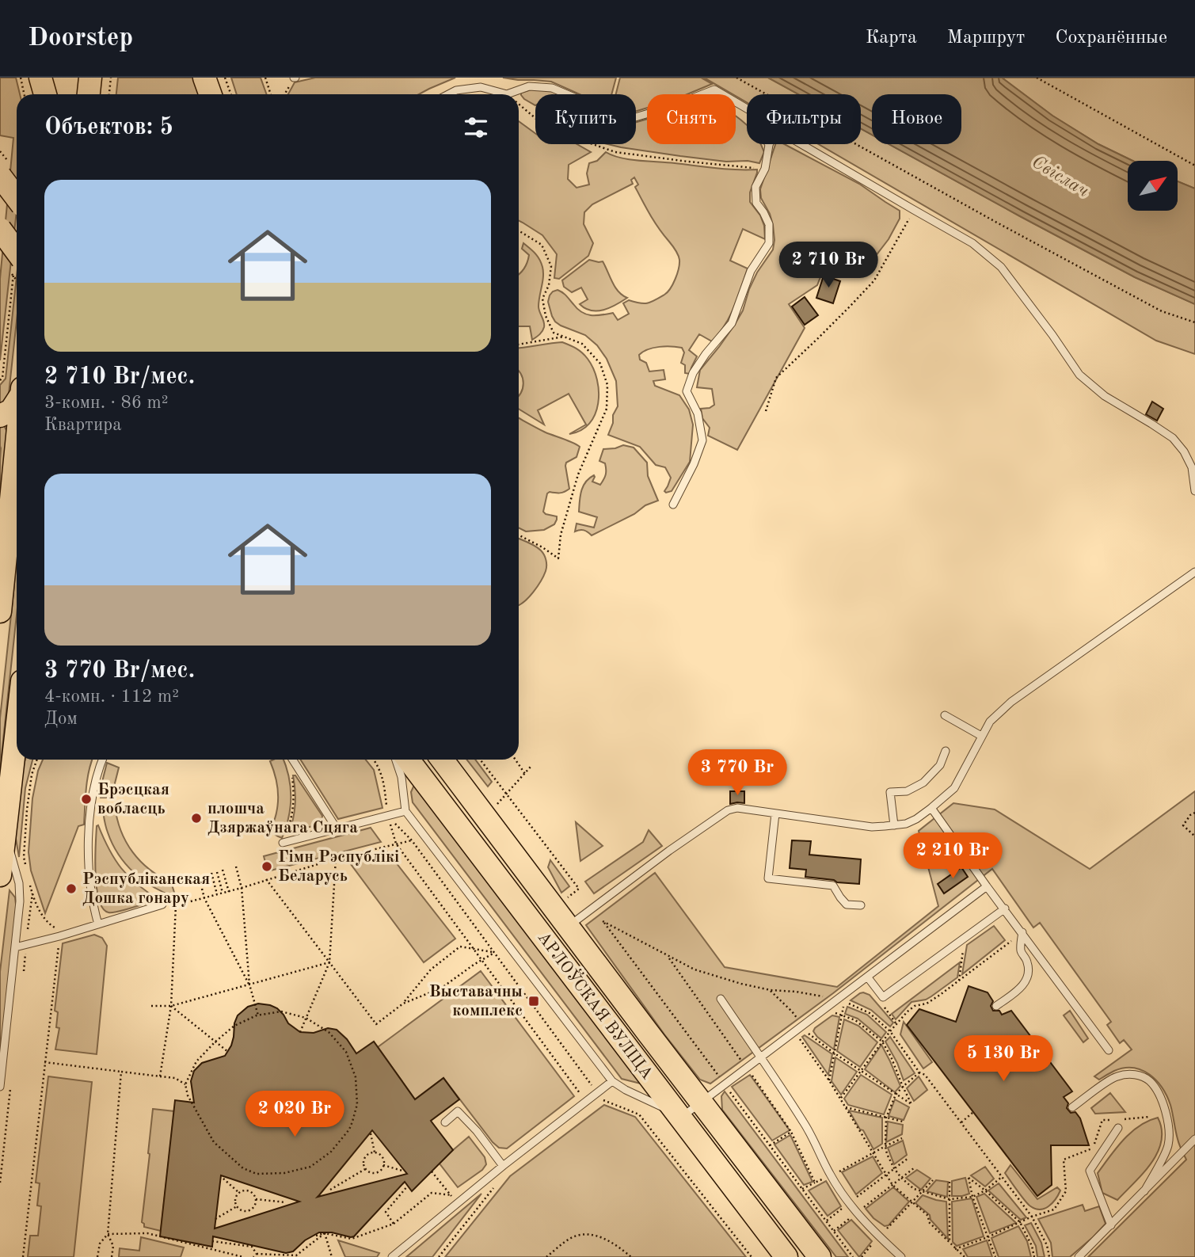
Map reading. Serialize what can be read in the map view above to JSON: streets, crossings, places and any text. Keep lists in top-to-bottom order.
{
  "streets": {
    "main road": ["АРЛОЎСКАЯ ВУЛІЦА"]
  },
  "water": ["Свіслач"],
  "places": {
    "other": [
      "Брэсцкая вобласць",
      "плошча Дзяржаўнага Сцяга",
      "Гімн Рэспублікі Беларусь",
      "Рэспубліканская Дошка гонару"
    ],
    "transit": ["Выставачны комплекс"]
  },
  "north": "top right",
  "page": {
    "header": "Doorstep",
    "nav": ["Карта", "Маршрут", "Сохранённые"],
    "chip": [
      "Купить",
      "Снять",
      "Фильтры",
      "Новое"
    ],
    "heading": "Объектов: 5",
    "list": [
      {
        "name": "2 710 Br/мес.",
        "note": "3-комн. · 86 m² · Квартира"
      },
      {
        "name": "3 770 Br/мес.",
        "note": "4-комн. · 112 m² · Дом"
      }
    ],
    "price": [
      "2 710 Br",
      "3 770 Br",
      "2 210 Br",
      "5 130 Br",
      "2 020 Br"
    ]
  }
}
